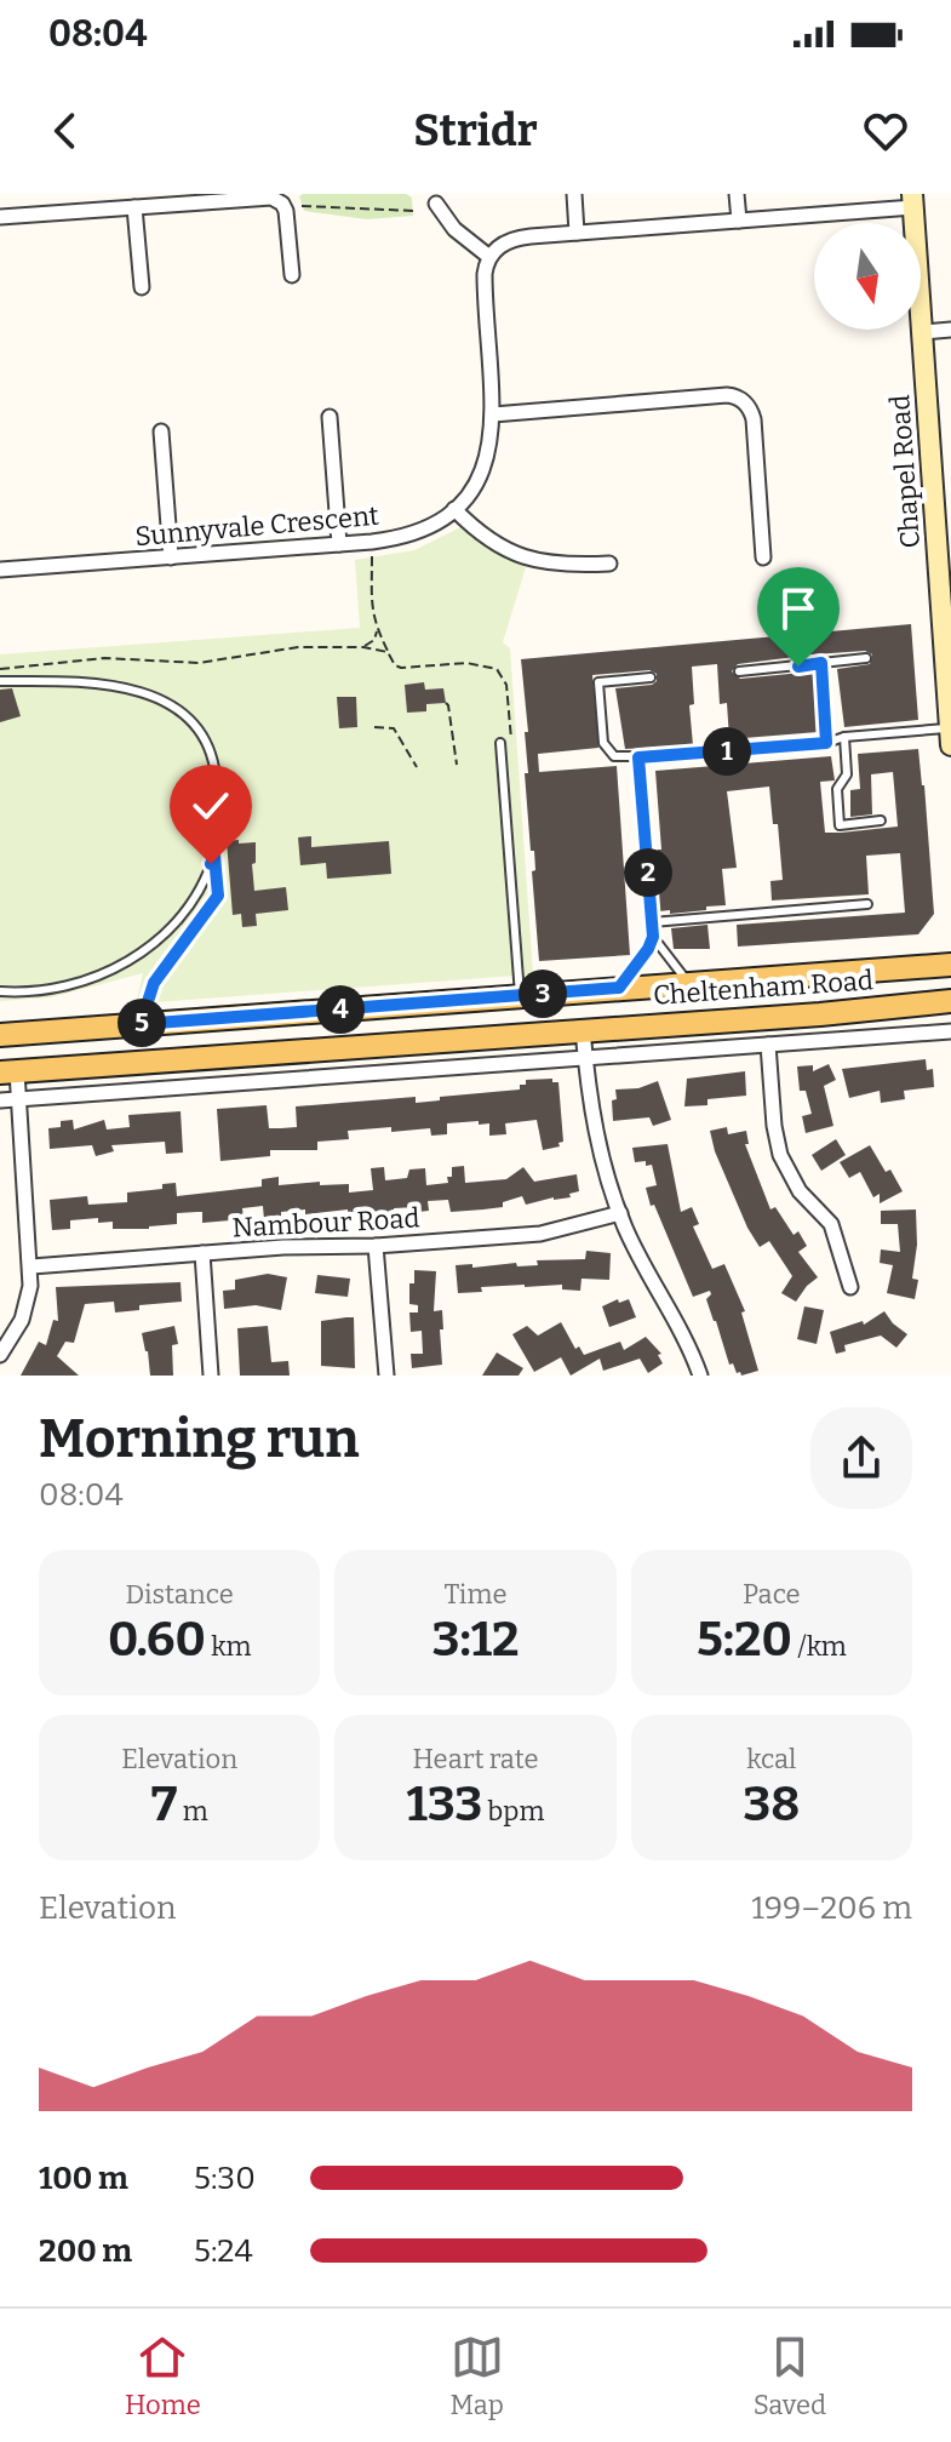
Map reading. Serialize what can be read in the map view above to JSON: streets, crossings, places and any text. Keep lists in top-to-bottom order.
{
  "streets": {
    "main road": ["Chapel Road", "Cheltenham Road"],
    "street": ["Sunnyvale Crescent", "Nambour Road"]
  },
  "north": "bottom",
  "page": {
    "status": "08:04",
    "header": "Stridr",
    "pins": [
      "1",
      "2",
      "3",
      "4",
      "5"
    ],
    "heading": ["Morning run", "08:04"],
    "stats": [
      ["Distance", "0.60 km"],
      ["Time", "3:12"],
      ["Pace", "5:20 /km"],
      ["Elevation", "7 m"],
      ["Heart rate", "133 bpm"],
      ["kcal", "38"]
    ],
    "chart": ["Elevation", "199–206 m"],
    "list": [
      {
        "name": "100 m",
        "note": "5:30"
      },
      {
        "name": "200 m",
        "note": "5:24"
      }
    ],
    "tabs": ["Home", "Map", "Saved"]
  }
}
